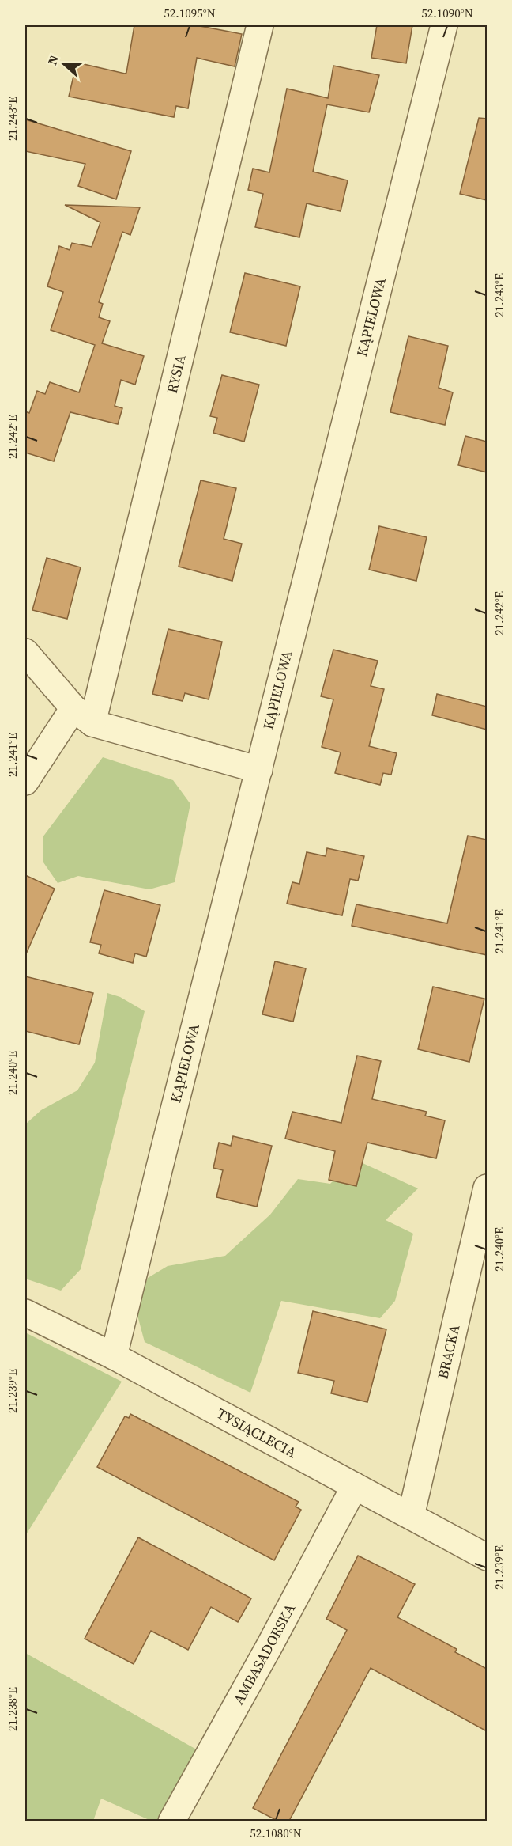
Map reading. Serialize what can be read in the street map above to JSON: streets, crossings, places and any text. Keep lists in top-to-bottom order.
{
  "streets": {
    "street": [
      "KĄPIELOWA",
      "RYSIA",
      "BRACKA",
      "TYSIĄCLECIA",
      "AMBASADORSKA"
    ]
  },
  "crossings": [
    ["KĄPIELOWA", "TYSIĄCLECIA"],
    ["BRACKA", "TYSIĄCLECIA"],
    ["TYSIĄCLECIA", "AMBASADORSKA"]
  ],
  "north": "left",
  "coordinates": [
    "52.1095°N",
    "52.1090°N",
    "21.243°E",
    "21.242°E",
    "21.241°E",
    "21.240°E",
    "21.239°E",
    "21.238°E",
    "52.1080°N"
  ]
}
